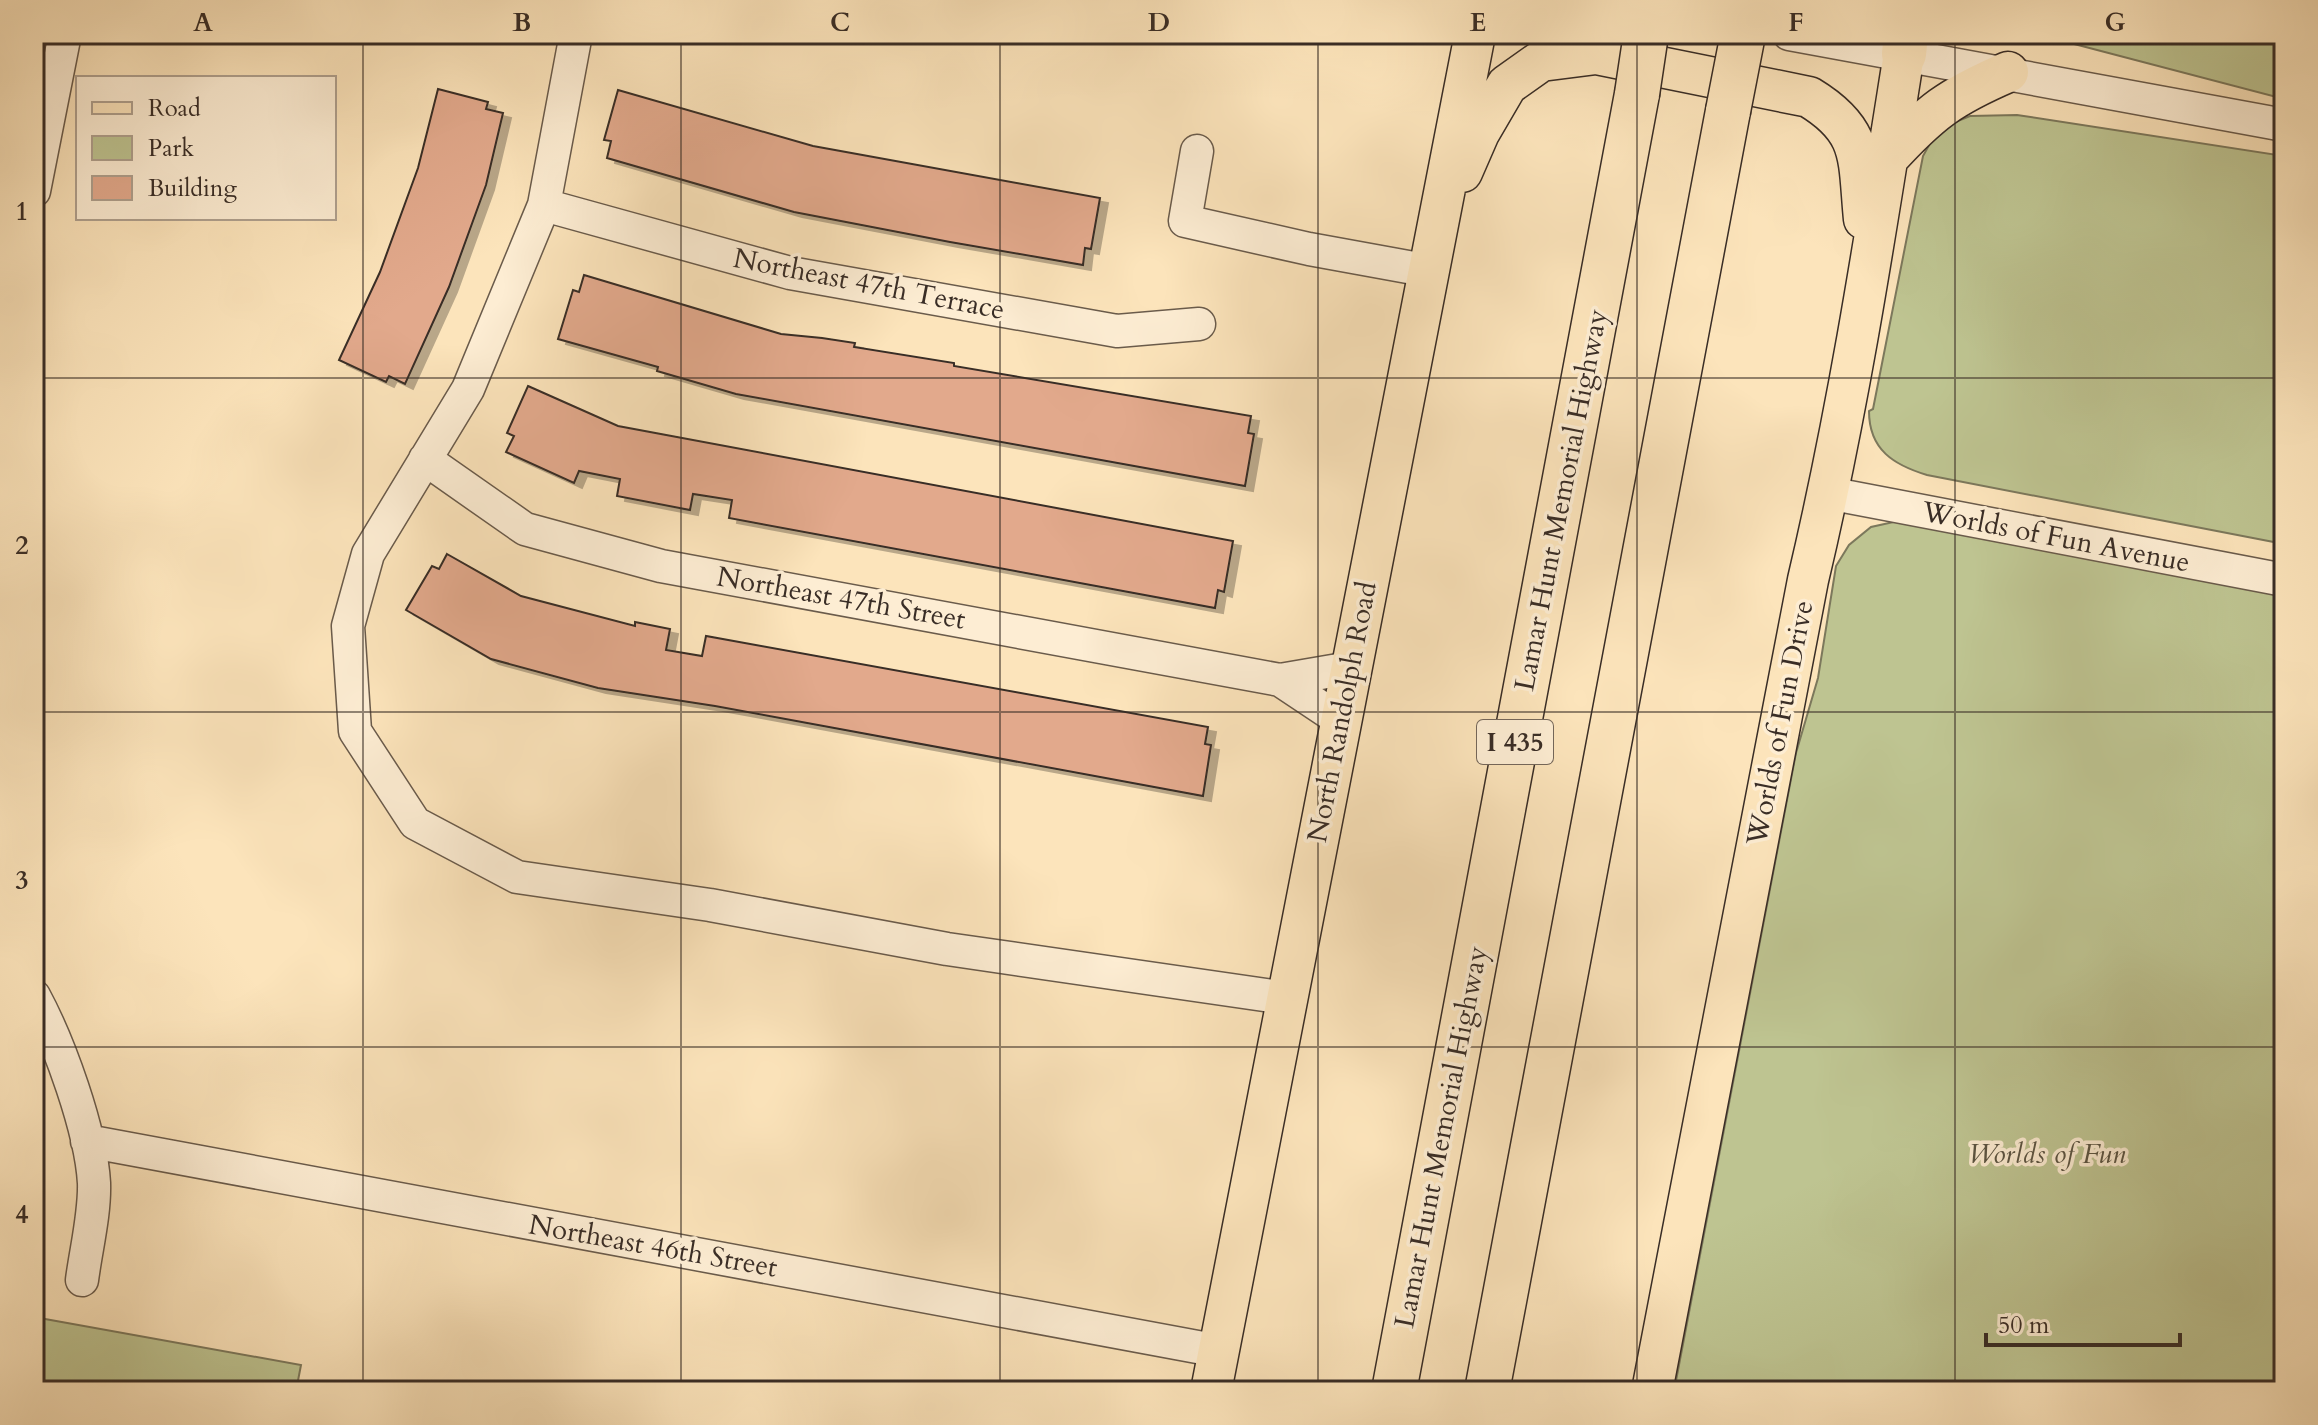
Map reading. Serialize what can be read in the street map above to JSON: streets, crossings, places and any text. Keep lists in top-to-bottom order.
{
  "streets": {
    "highway": ["Lamar Hunt Memorial Highway", "I 435"],
    "main road": ["North Randolph Road", "Worlds of Fun Drive"],
    "street": [
      "Northeast 47th Terrace",
      "Worlds of Fun Avenue",
      "Northeast 47th Street",
      "Northeast 46th Street"
    ]
  },
  "crossings": [
    ["Worlds of Fun Avenue", "Worlds of Fun Drive"],
    ["Northeast 47th Street", "North Randolph Road"],
    ["North Randolph Road", "Northeast 46th Street"]
  ],
  "parks": ["Worlds of Fun"],
  "legend": ["Road", "Park", "Building"],
  "scale_bar": "50 m",
  "grid": {
    "columns": [
      "A",
      "B",
      "C",
      "D",
      "E",
      "F",
      "G"
    ],
    "rows": [
      "1",
      "2",
      "3",
      "4"
    ]
  }
}
